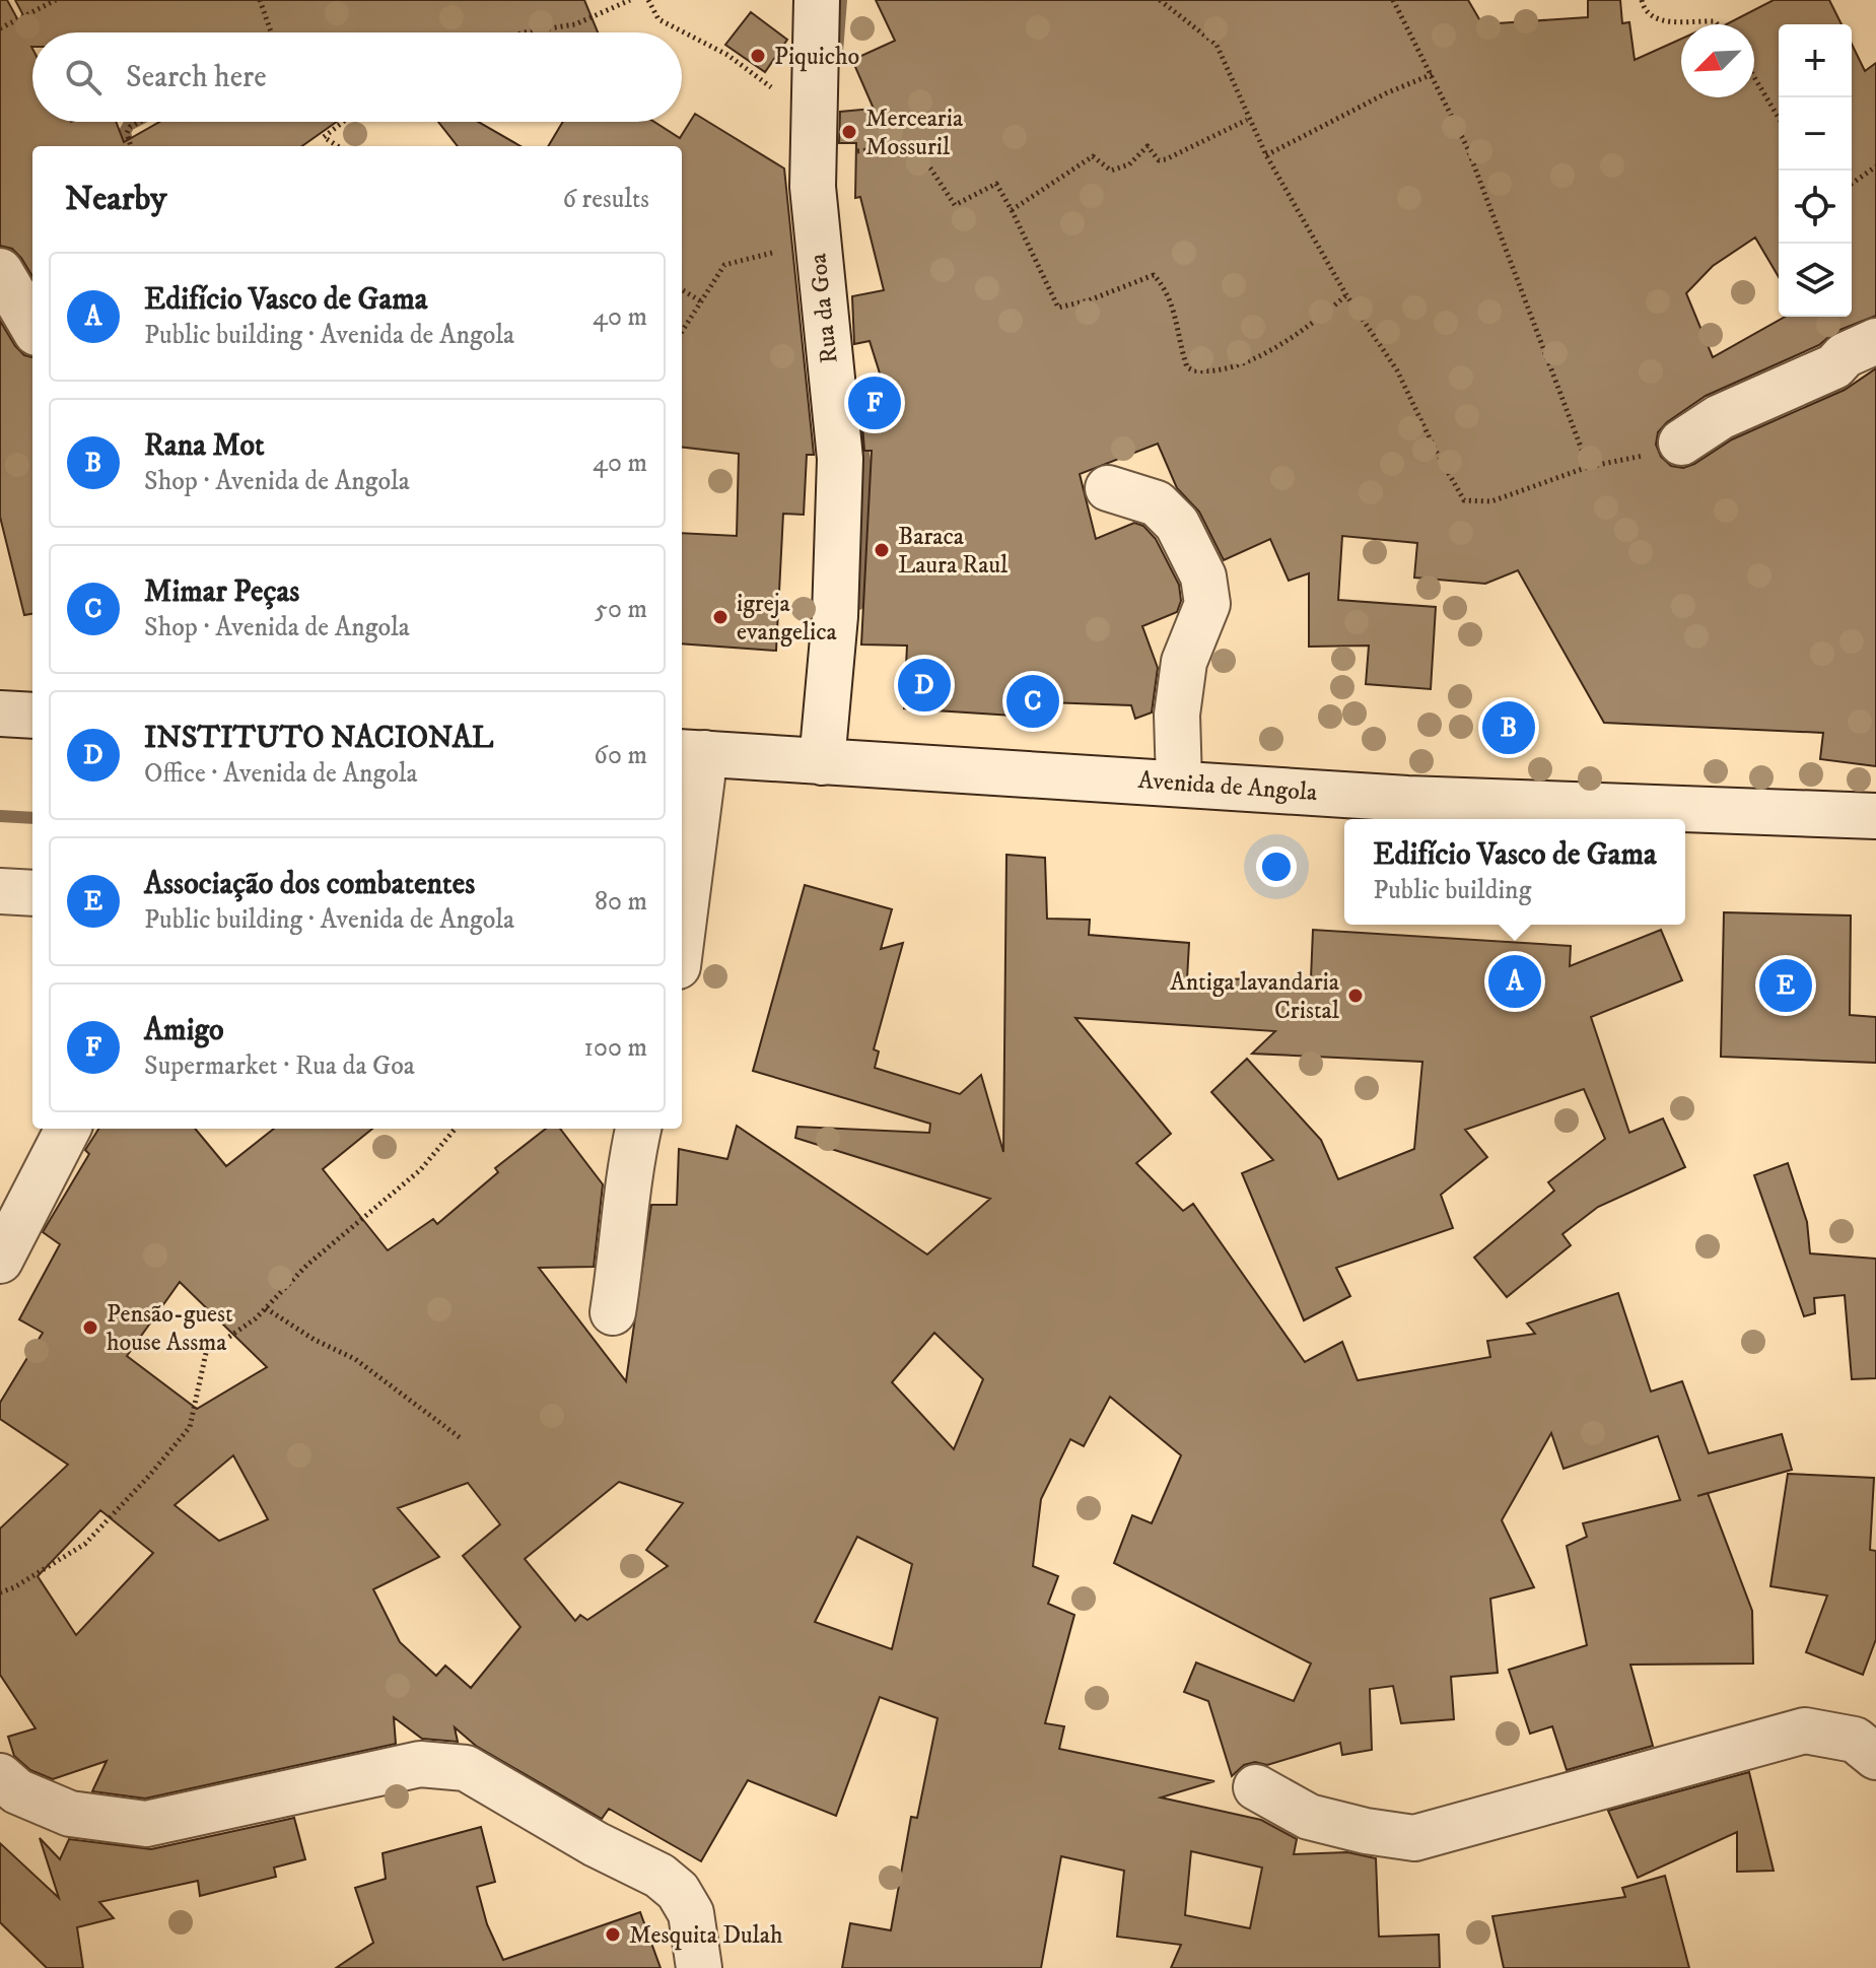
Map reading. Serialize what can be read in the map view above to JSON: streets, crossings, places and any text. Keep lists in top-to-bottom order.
{
  "streets": {
    "street": ["Rua da Goa", "Avenida de Angola"]
  },
  "crossings": [
    ["Rua da Goa", "Avenida de Angola"]
  ],
  "places": [
    "Piquicho",
    "Mercearia Mossuril",
    "Baraca Laura Raul",
    "igreja evangelica",
    "Antiga lavandaria Cristal",
    "Pensão-guest house Assma",
    "Mesquita Dulah"
  ],
  "north": "bottom left",
  "page": {
    "map_buttons": ["+", "−"],
    "search": "Search here",
    "heading": ["Nearby", "6 results"],
    "list": [
      {
        "mark": "A",
        "name": "Edifício Vasco de Gama",
        "note": "Public building · Avenida de Angola",
        "value": "40 m"
      },
      {
        "mark": "B",
        "name": "Rana Mot",
        "note": "Shop · Avenida de Angola",
        "value": "40 m"
      },
      {
        "mark": "C",
        "name": "Mimar Peças",
        "note": "Shop · Avenida de Angola",
        "value": "50 m"
      },
      {
        "mark": "D",
        "name": "INSTITUTO NACIONAL",
        "note": "Office · Avenida de Angola",
        "value": "60 m"
      },
      {
        "mark": "E",
        "name": "Associação dos combatentes",
        "note": "Public building · Avenida de Angola",
        "value": "80 m"
      },
      {
        "mark": "F",
        "name": "Amigo",
        "note": "Supermarket · Rua da Goa",
        "value": "100 m"
      }
    ],
    "pins": [
      "F",
      "D",
      "C",
      "B",
      "A",
      "E"
    ],
    "popup": ["Edifício Vasco de Gama", "Public building"]
  }
}
